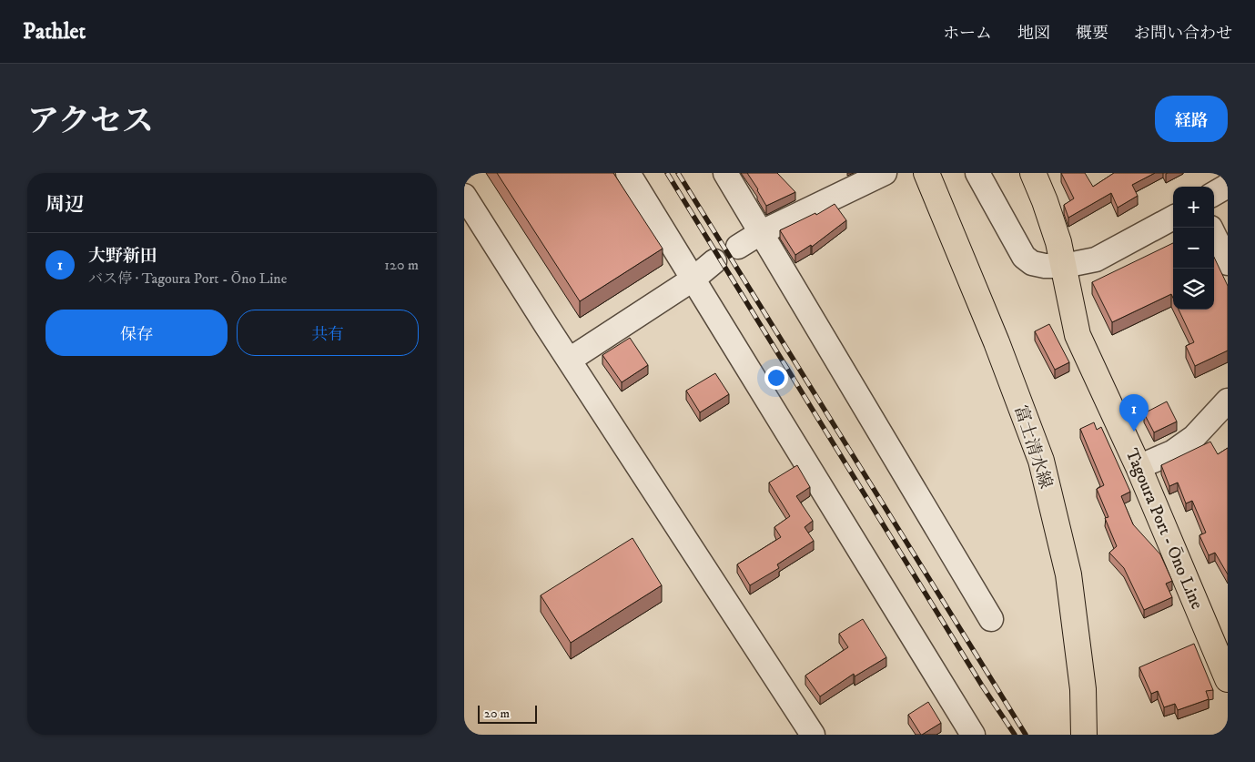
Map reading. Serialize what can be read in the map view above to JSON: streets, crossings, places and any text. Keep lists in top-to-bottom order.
{
  "streets": {
    "main road": ["富士清水線", "Tagoura Port - Ōno Line"]
  },
  "scale_bar": "20 m",
  "page": {
    "header": "Pathlet",
    "nav": [
      "ホーム",
      "地図",
      "概要",
      "お問い合わせ"
    ],
    "title": "アクセス",
    "buttons": [
      "経路",
      ["保存", "共有"]
    ],
    "heading": "周辺",
    "map_buttons": ["+", "−"],
    "list": [
      {
        "mark": "1",
        "name": "大野新田",
        "note": "バス停 · Tagoura Port - Ōno Line",
        "value": "120 m"
      }
    ],
    "pins": "1",
    "scale": "20 m"
  }
}
